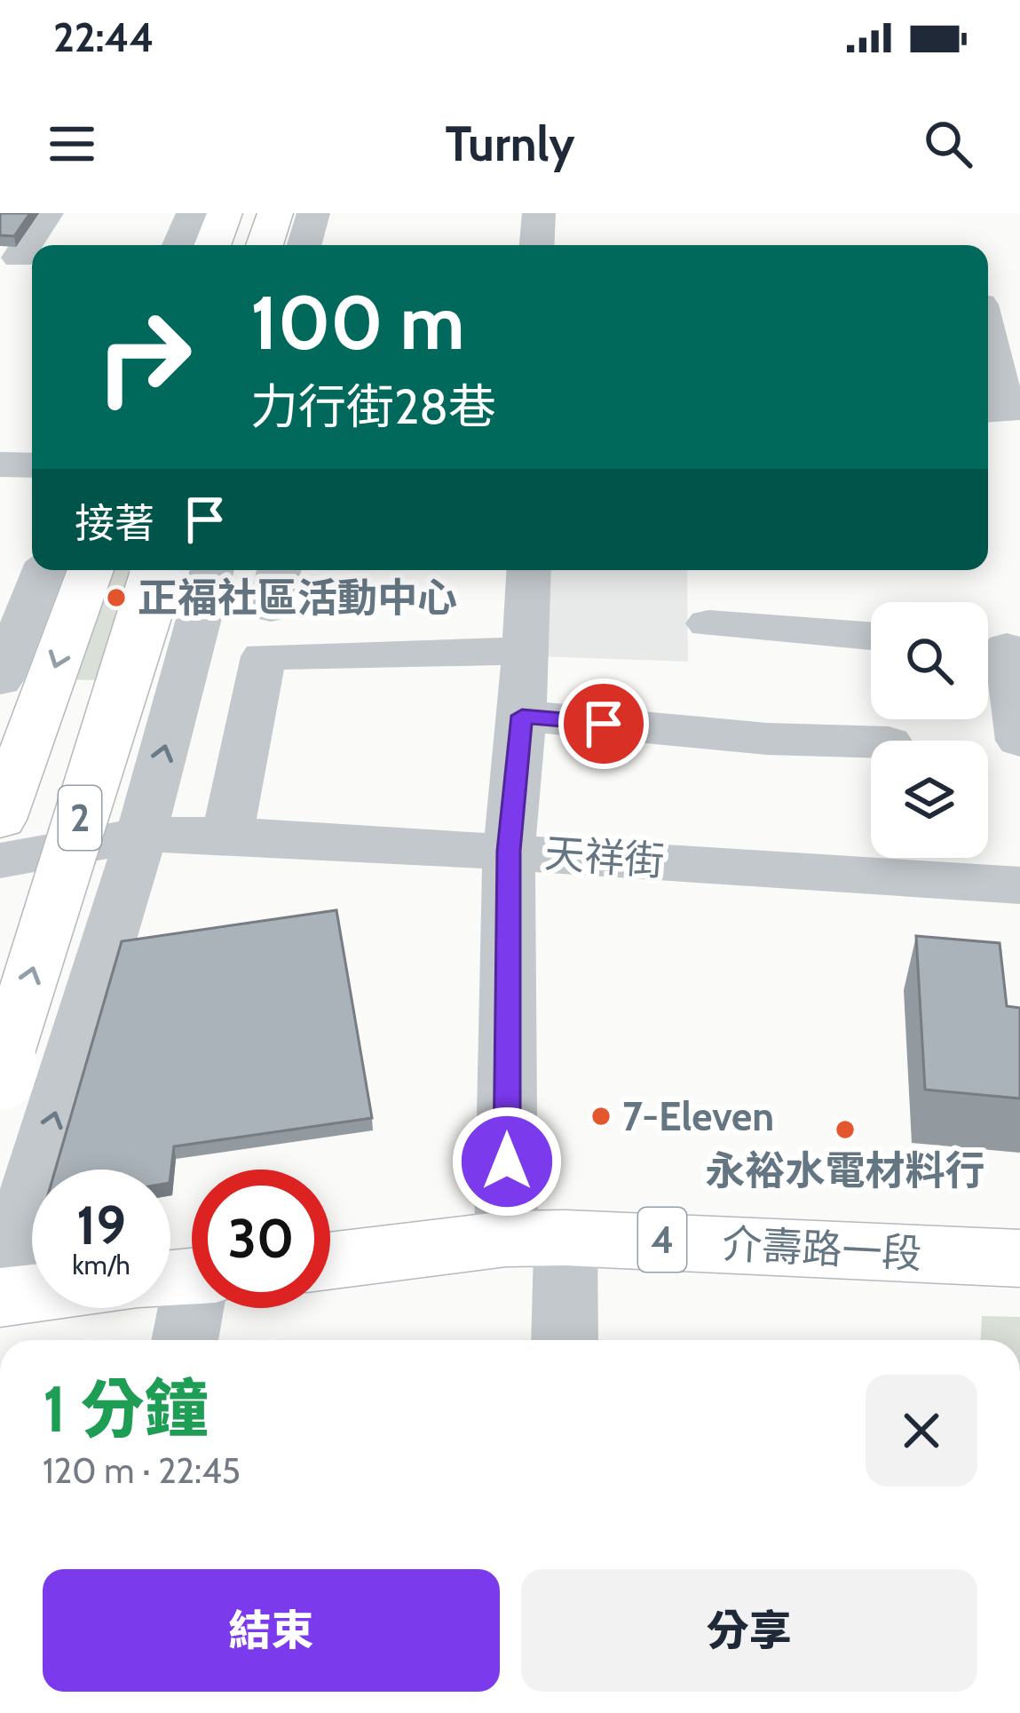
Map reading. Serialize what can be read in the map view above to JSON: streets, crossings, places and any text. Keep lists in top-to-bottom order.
{
  "streets": {
    "main road": ["2", "4", "介壽路一段"],
    "street": ["天祥街"]
  },
  "places": ["正福社區活動中心", "7-Eleven", "永裕水電材料行"],
  "page": {
    "status": "22:44",
    "header": "Turnly",
    "turn": ["100 m", "力行街28巷"],
    "then": "接著",
    "speed": "19 km/h",
    "limit": "30",
    "heading": ["1 分鐘", "120 m · 22:45"],
    "buttons": ["結束", "分享"]
  }
}
